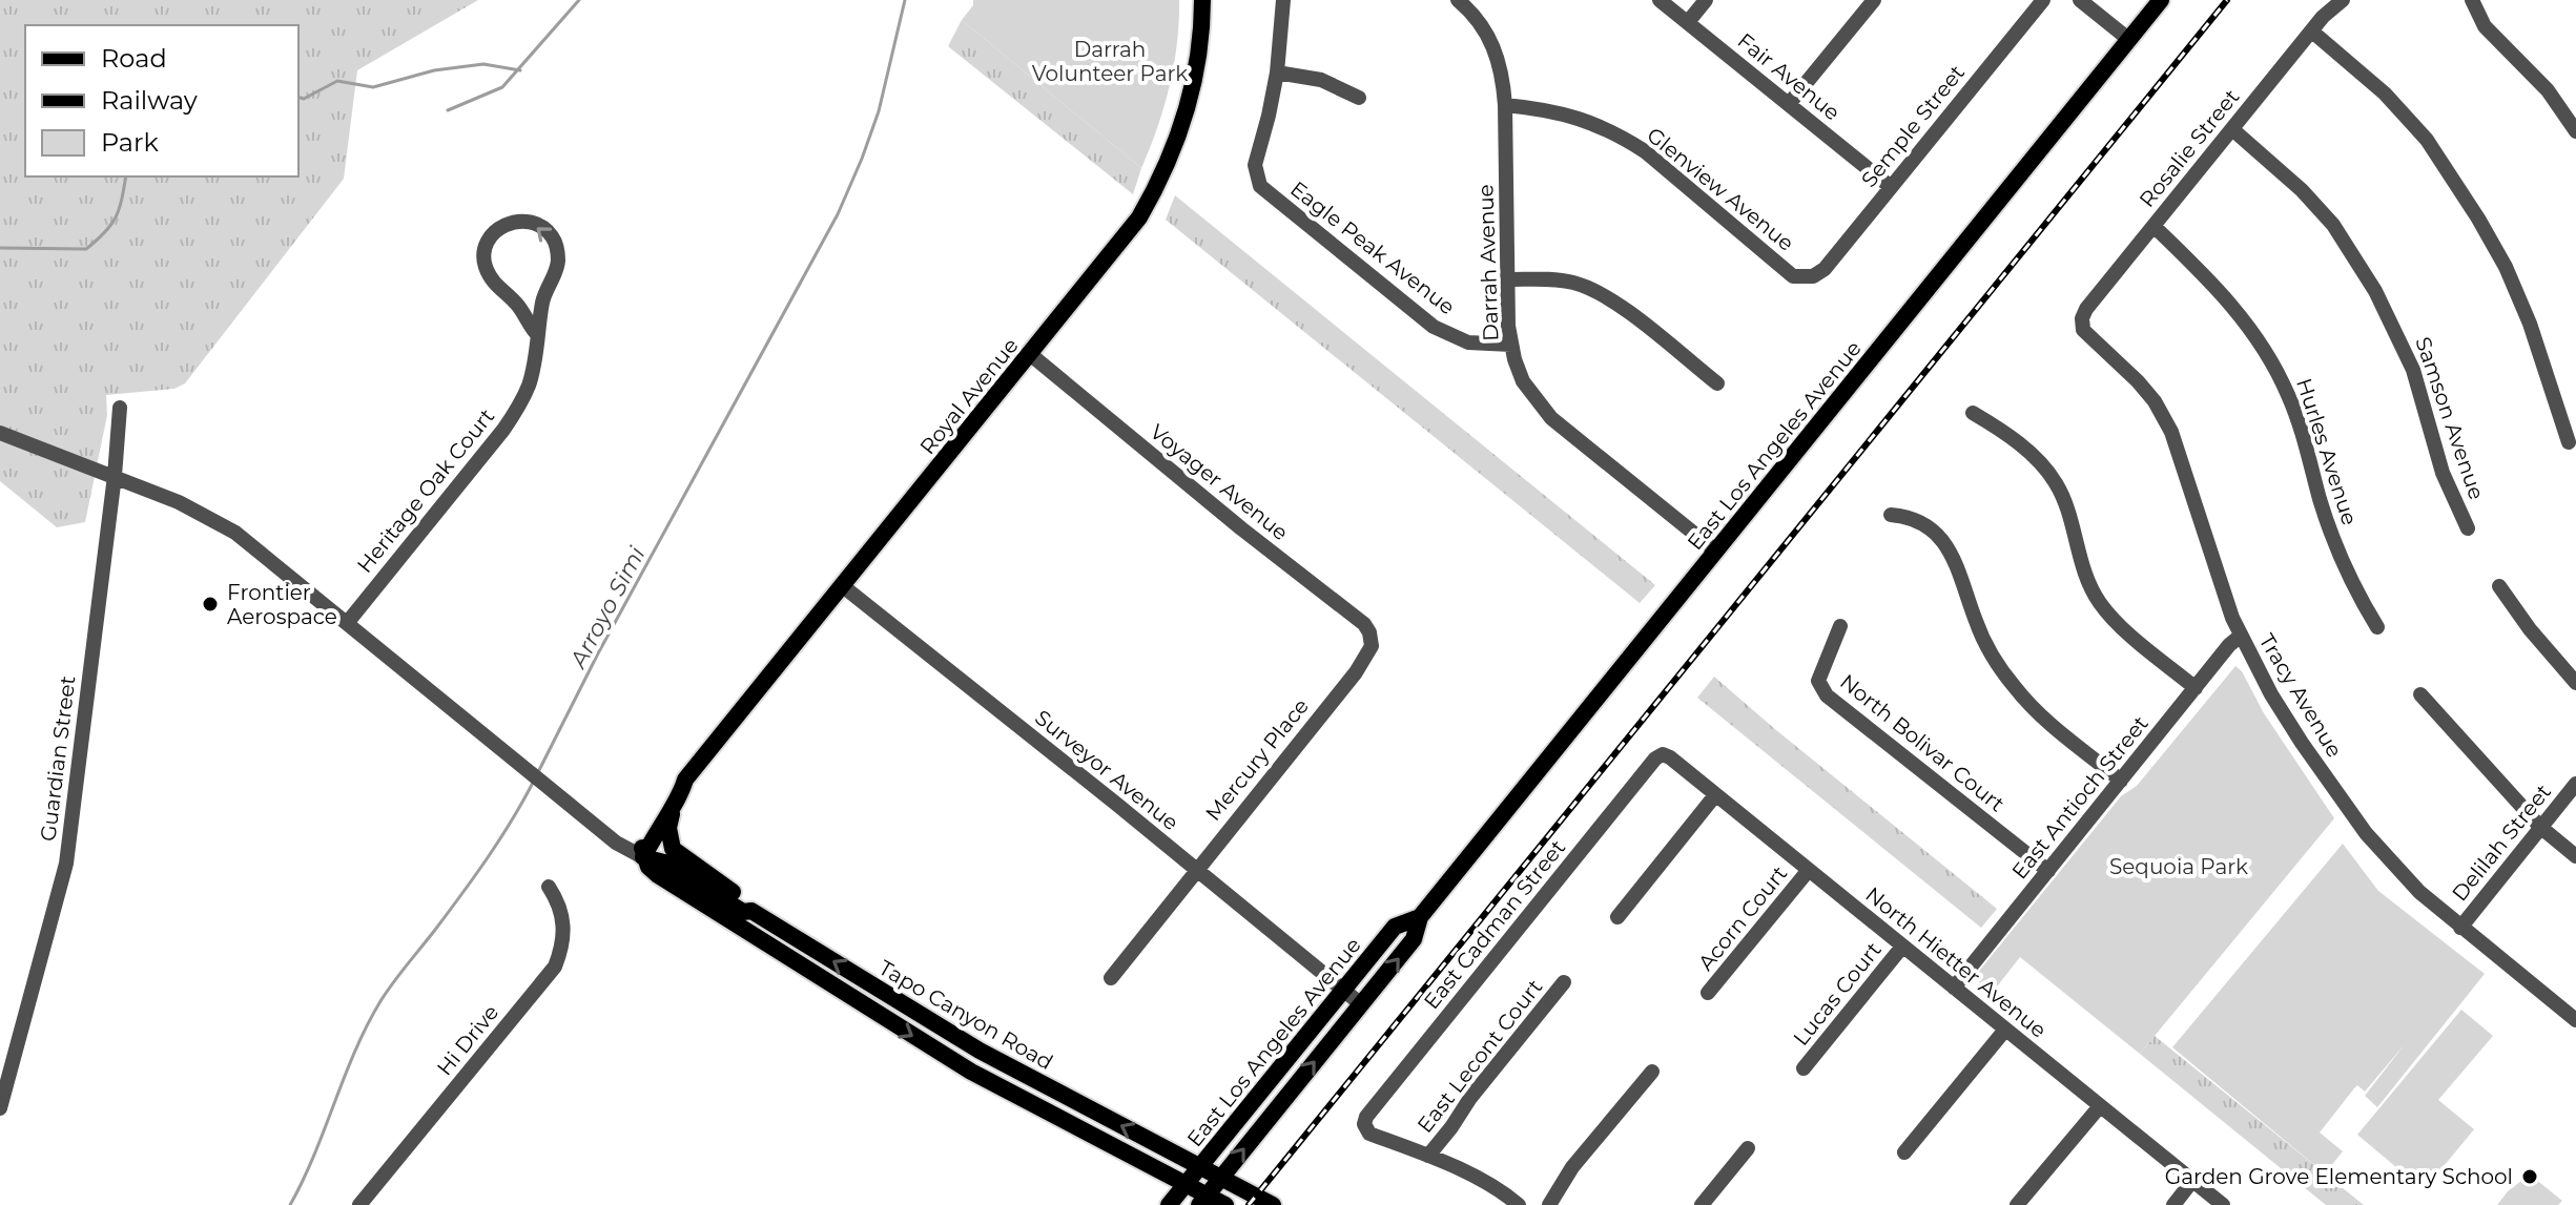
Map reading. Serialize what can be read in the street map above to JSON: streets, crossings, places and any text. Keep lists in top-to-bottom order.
{
  "streets": {
    "main road": ["Royal Avenue", "East Los Angeles Avenue", "Tapo Canyon Road"],
    "street": [
      "Fair Avenue",
      "Semple Street",
      "Rosalie Street",
      "Glenview Avenue",
      "Eagle Peak Avenue",
      "Darrah Avenue",
      "Samson Avenue",
      "Hurles Avenue",
      "Voyager Avenue",
      "Heritage Oak Court",
      "Tracy Avenue",
      "North Bolivar Court",
      "Guardian Street",
      "Mercury Place",
      "Surveyor Avenue",
      "East Antioch Street",
      "Delilah Street",
      "Acorn Court",
      "East Cadman Street",
      "North Hietter Avenue",
      "Lucas Court",
      "Hi Drive",
      "East Lecont Court"
    ]
  },
  "crossings": [
    ["Fair Avenue", "Semple Street"],
    ["Semple Street", "Glenview Avenue"],
    ["Rosalie Street", "Samson Avenue"],
    ["Rosalie Street", "Hurles Avenue"],
    ["Rosalie Street", "Tracy Avenue"],
    ["Glenview Avenue", "Darrah Avenue"],
    ["Eagle Peak Avenue", "Darrah Avenue"],
    ["Darrah Avenue", "East Los Angeles Avenue"],
    ["Royal Avenue", "Voyager Avenue"],
    ["Royal Avenue", "Surveyor Avenue"],
    ["Royal Avenue", "Tapo Canyon Road"],
    ["East Los Angeles Avenue", "Surveyor Avenue"],
    ["East Los Angeles Avenue", "Tapo Canyon Road"],
    ["Voyager Avenue", "Mercury Place"],
    ["Heritage Oak Court", "Tapo Canyon Road"],
    ["Tracy Avenue", "East Antioch Street"],
    ["Tracy Avenue", "Delilah Street"],
    ["North Bolivar Court", "East Antioch Street"],
    ["Guardian Street", "Tapo Canyon Road"],
    ["Mercury Place", "Surveyor Avenue"],
    ["East Antioch Street", "North Hietter Avenue"],
    ["Acorn Court", "North Hietter Avenue"],
    ["East Cadman Street", "North Hietter Avenue"],
    ["East Cadman Street", "East Lecont Court"],
    ["North Hietter Avenue", "Lucas Court"]
  ],
  "water": ["Arroyo Simi"],
  "parks": ["Darrah Volunteer Park", "Sequoia Park"],
  "places": ["Frontier Aerospace", "Garden Grove Elementary School"],
  "legend": ["Road", "Railway", "Park"]
}
